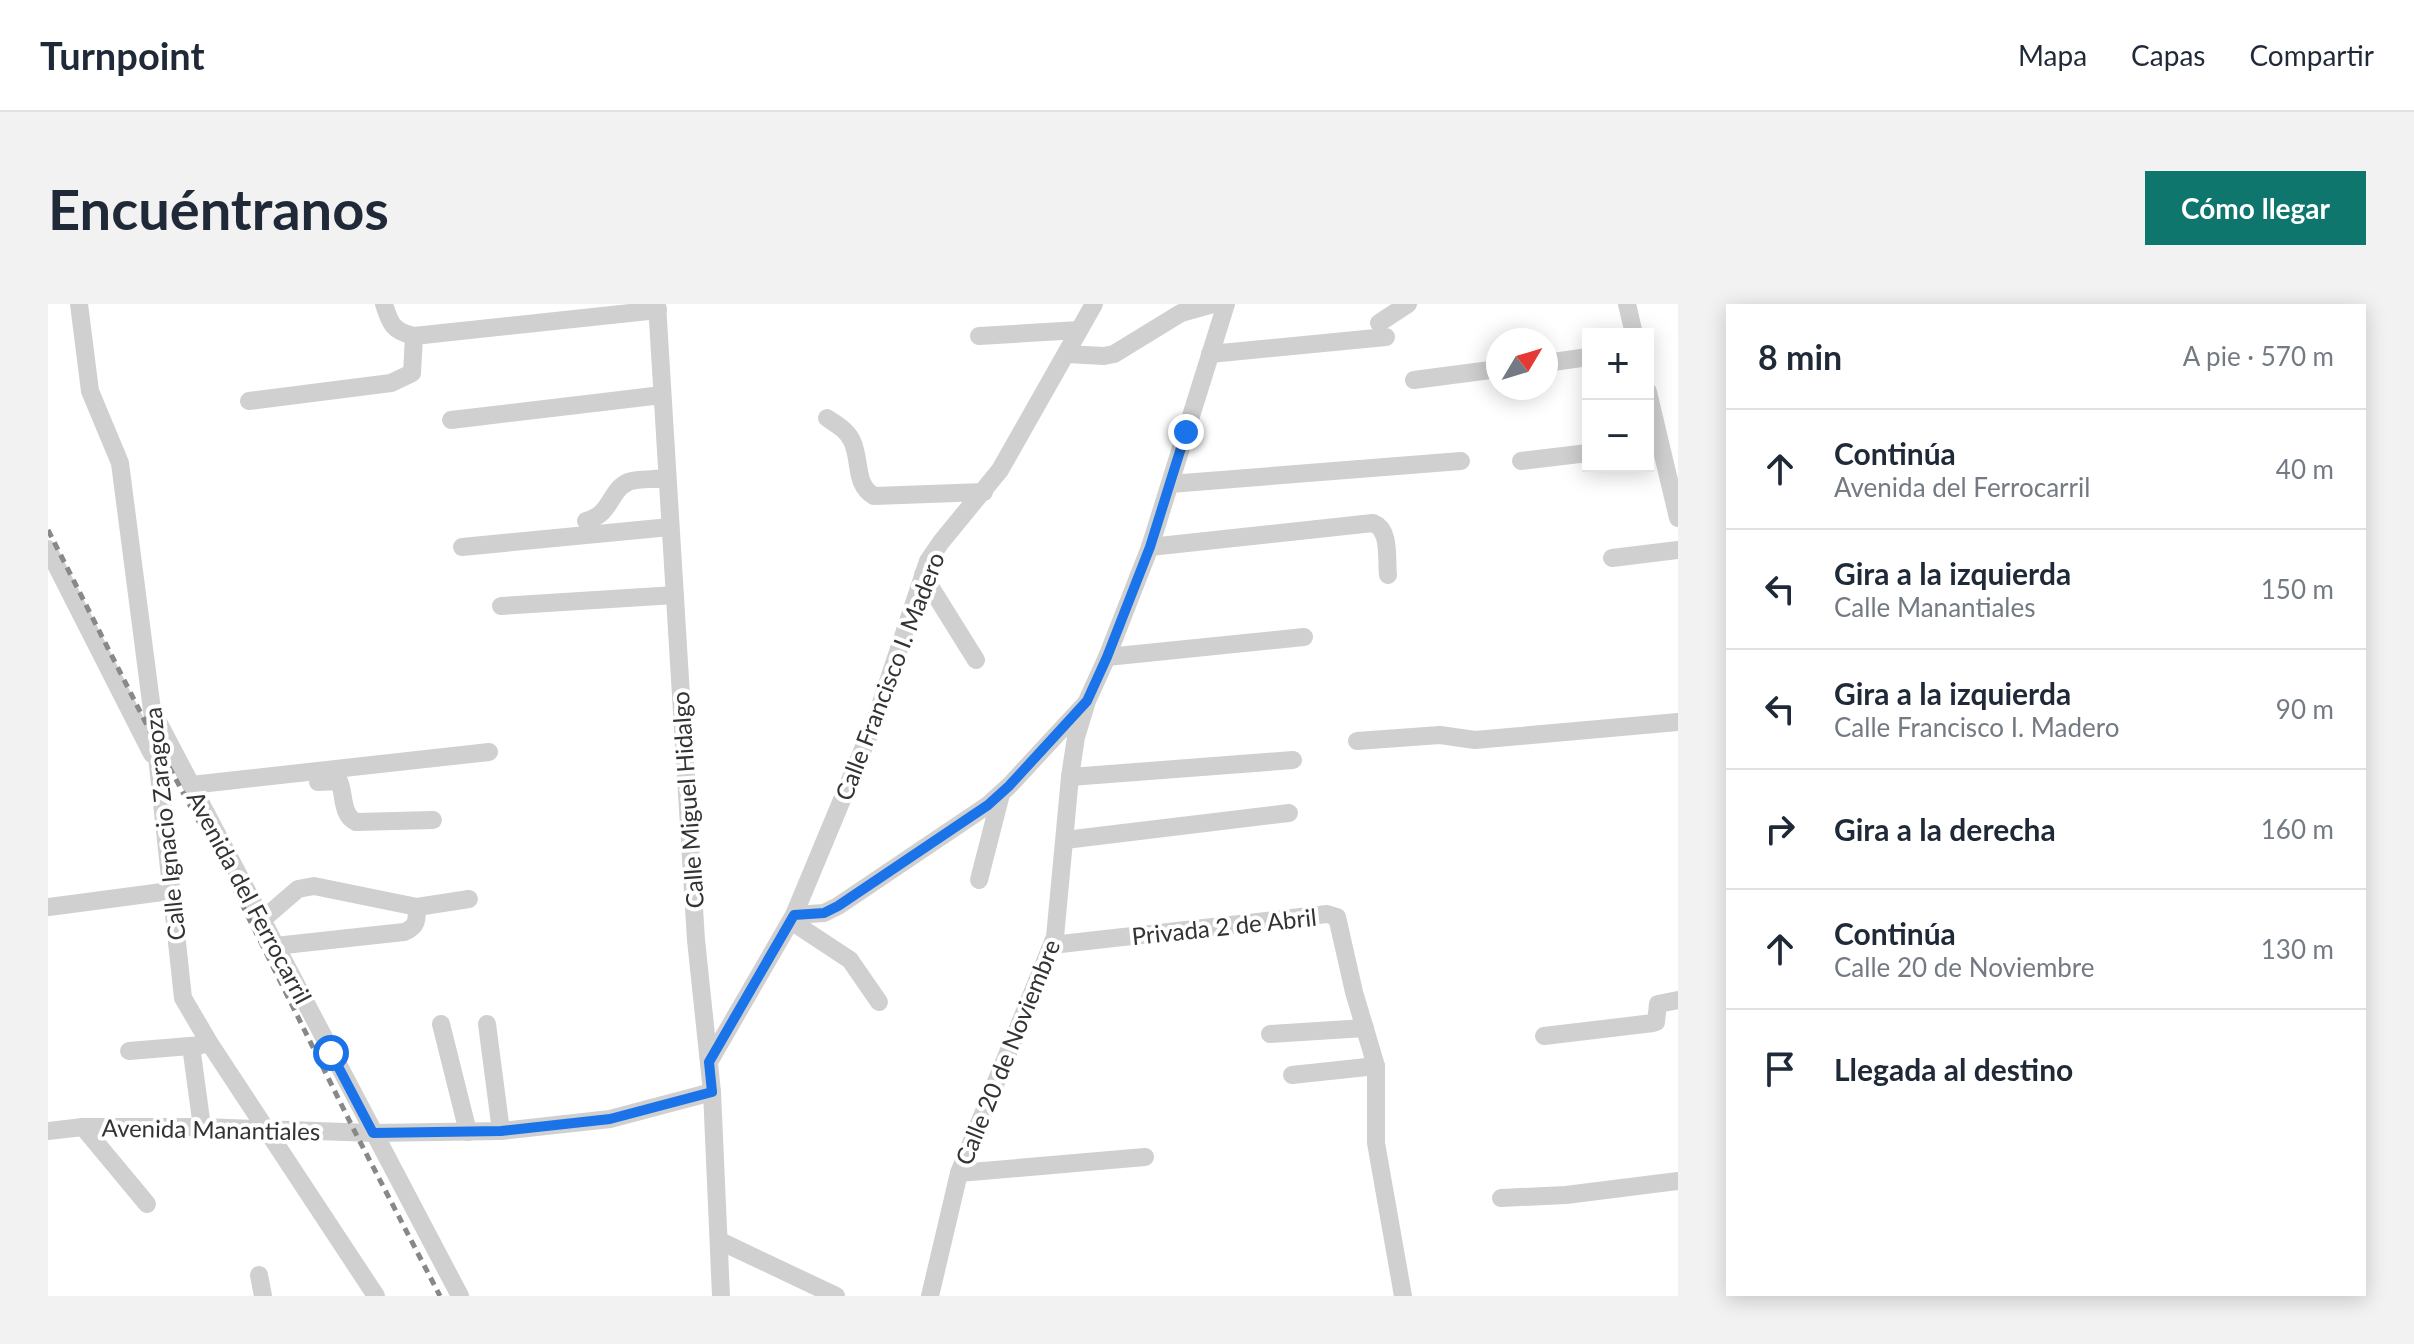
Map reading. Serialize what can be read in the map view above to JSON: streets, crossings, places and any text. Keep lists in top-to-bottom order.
{
  "streets": {
    "street": [
      "Calle Francisco I. Madero",
      "Calle Miguel Hidalgo",
      "Calle Ignacio Zaragoza",
      "Avenida del Ferrocarril",
      "Privada 2 de Abril",
      "Calle 20 de Noviembre",
      "Avenida Manantiales"
    ]
  },
  "crossings": [
    ["Calle Francisco I. Madero", "Calle Miguel Hidalgo"],
    ["Calle Miguel Hidalgo", "Avenida Manantiales"],
    ["Calle Ignacio Zaragoza", "Avenida del Ferrocarril"],
    ["Calle Ignacio Zaragoza", "Avenida Manantiales"],
    ["Avenida del Ferrocarril", "Avenida Manantiales"],
    ["Privada 2 de Abril", "Calle 20 de Noviembre"]
  ],
  "north": "top right",
  "page": {
    "header": "Turnpoint",
    "nav": ["Mapa", "Capas", "Compartir"],
    "buttons": "Cómo llegar",
    "title": "Encuéntranos",
    "heading": ["8 min", "A pie · 570 m"],
    "map_buttons": ["+", "−"],
    "list": [
      ["Continúa", "Avenida del Ferrocarril", "40 m"],
      ["Gira a la izquierda", "Calle Manantiales", "150 m"],
      ["Gira a la izquierda", "Calle Francisco I. Madero", "90 m"],
      ["Gira a la derecha", "160 m"],
      ["Continúa", "Calle 20 de Noviembre", "130 m"],
      "Llegada al destino"
    ]
  }
}
